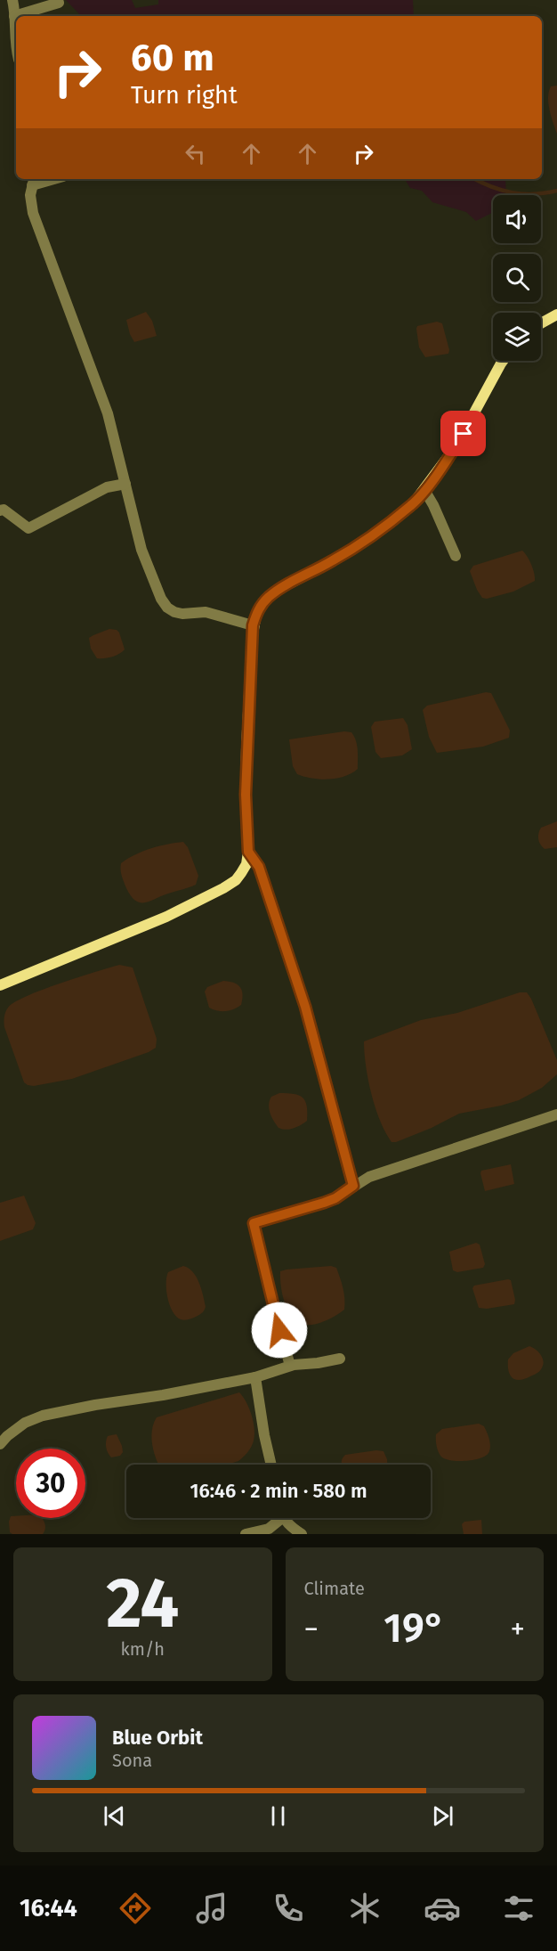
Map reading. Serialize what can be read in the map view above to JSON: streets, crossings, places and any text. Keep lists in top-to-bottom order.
{
  "page": {
    "turn": ["60 m", "Turn right"],
    "limit": "30",
    "trip": "16:46 · 2 min · 580 m",
    "tile": [
      ["24", "km/h"],
      "Climate"
    ],
    "heat": ["−", "19°", "+"],
    "song": ["Blue Orbit", "Sona"],
    "tabs": "16:44"
  }
}
